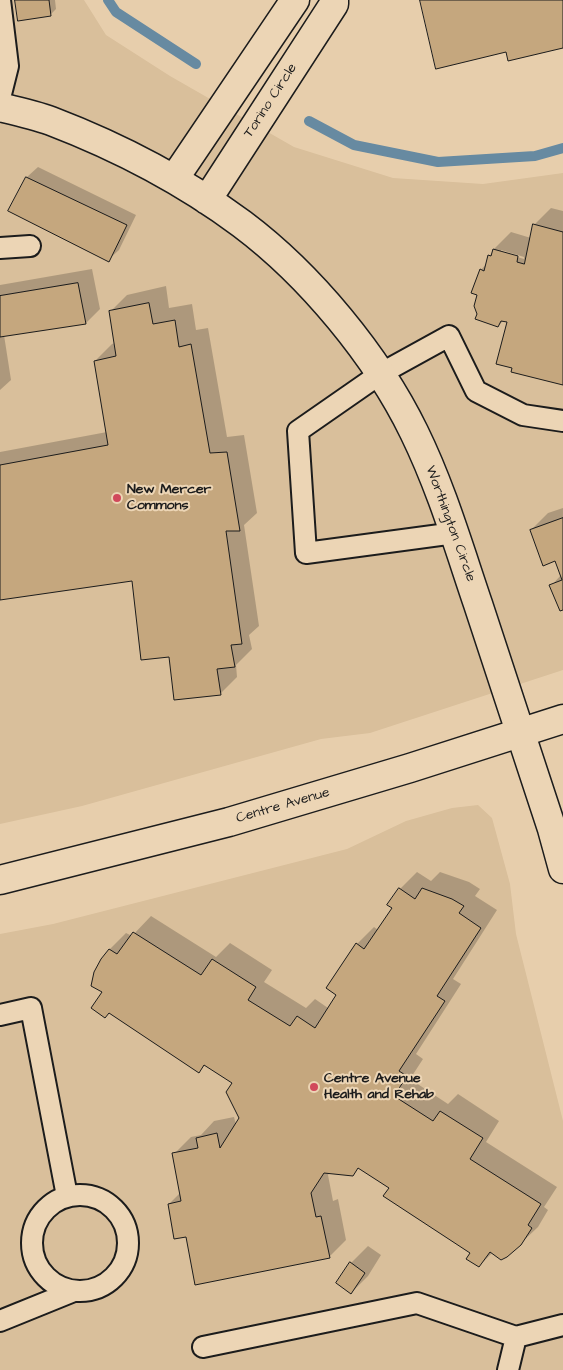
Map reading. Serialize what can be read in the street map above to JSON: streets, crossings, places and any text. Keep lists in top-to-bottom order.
{
  "streets": {
    "street": ["Torino Circle", "Worthington Circle", "Centre Avenue"]
  },
  "crossings": [
    ["Torino Circle", "Worthington Circle"],
    ["Worthington Circle", "Centre Avenue"]
  ],
  "places": ["New Mercer Commons", "Centre Avenue Health and Rehab"]
}
